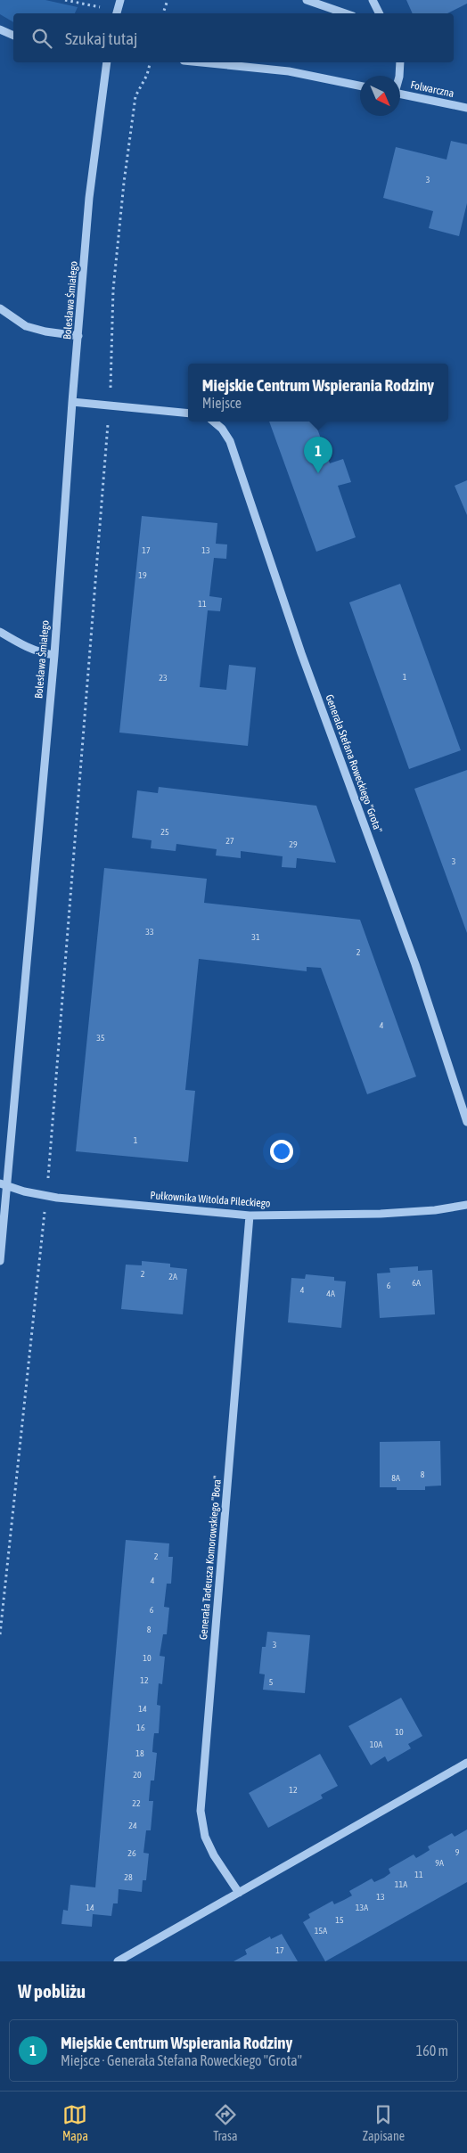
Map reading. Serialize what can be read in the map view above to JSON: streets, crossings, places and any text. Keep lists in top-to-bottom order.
{
  "streets": {
    "street": [
      "Folwarczna",
      "Bolesława Śmiałego",
      "Generała Stefana Roweckiego \"Grota\"",
      "Pułkownika Witolda Pileckiego",
      "Generała Tadeusza Komorowskiego \"Bora\""
    ]
  },
  "crossings": [
    ["Bolesława Śmiałego", "Pułkownika Witolda Pileckiego"],
    ["Pułkownika Witolda Pileckiego", "Generała Tadeusza Komorowskiego \"Bora\""]
  ],
  "house_numbers": [
    "3",
    "17",
    "13",
    "19",
    "11",
    "1",
    "23",
    "25",
    "27",
    "29",
    "3",
    "33",
    "31",
    "2",
    "4",
    "35",
    "1",
    "2",
    "2A",
    "6A",
    "6",
    "4",
    "4A",
    "8",
    "8A",
    "2",
    "4",
    "6",
    "8",
    "3",
    "10",
    "12",
    "5",
    "14",
    "16",
    "10",
    "10A",
    "18",
    "20",
    "12",
    "22",
    "24",
    "9",
    "26",
    "9A",
    "11",
    "28",
    "11A",
    "13",
    "14",
    "13A",
    "15",
    "15A",
    "17"
  ],
  "north": "bottom right",
  "page": {
    "search": "Szukaj tutaj",
    "popup": ["Miejskie Centrum Wspierania Rodziny", "Miejsce"],
    "pins": "1",
    "heading": "W pobliżu",
    "list": [
      {
        "mark": "1",
        "name": "Miejskie Centrum Wspierania Rodziny",
        "note": "Miejsce · Generała Stefana Roweckiego \"Grota\"",
        "value": "160 m"
      }
    ],
    "nav": ["Mapa", "Trasa", "Zapisane"]
  }
}
